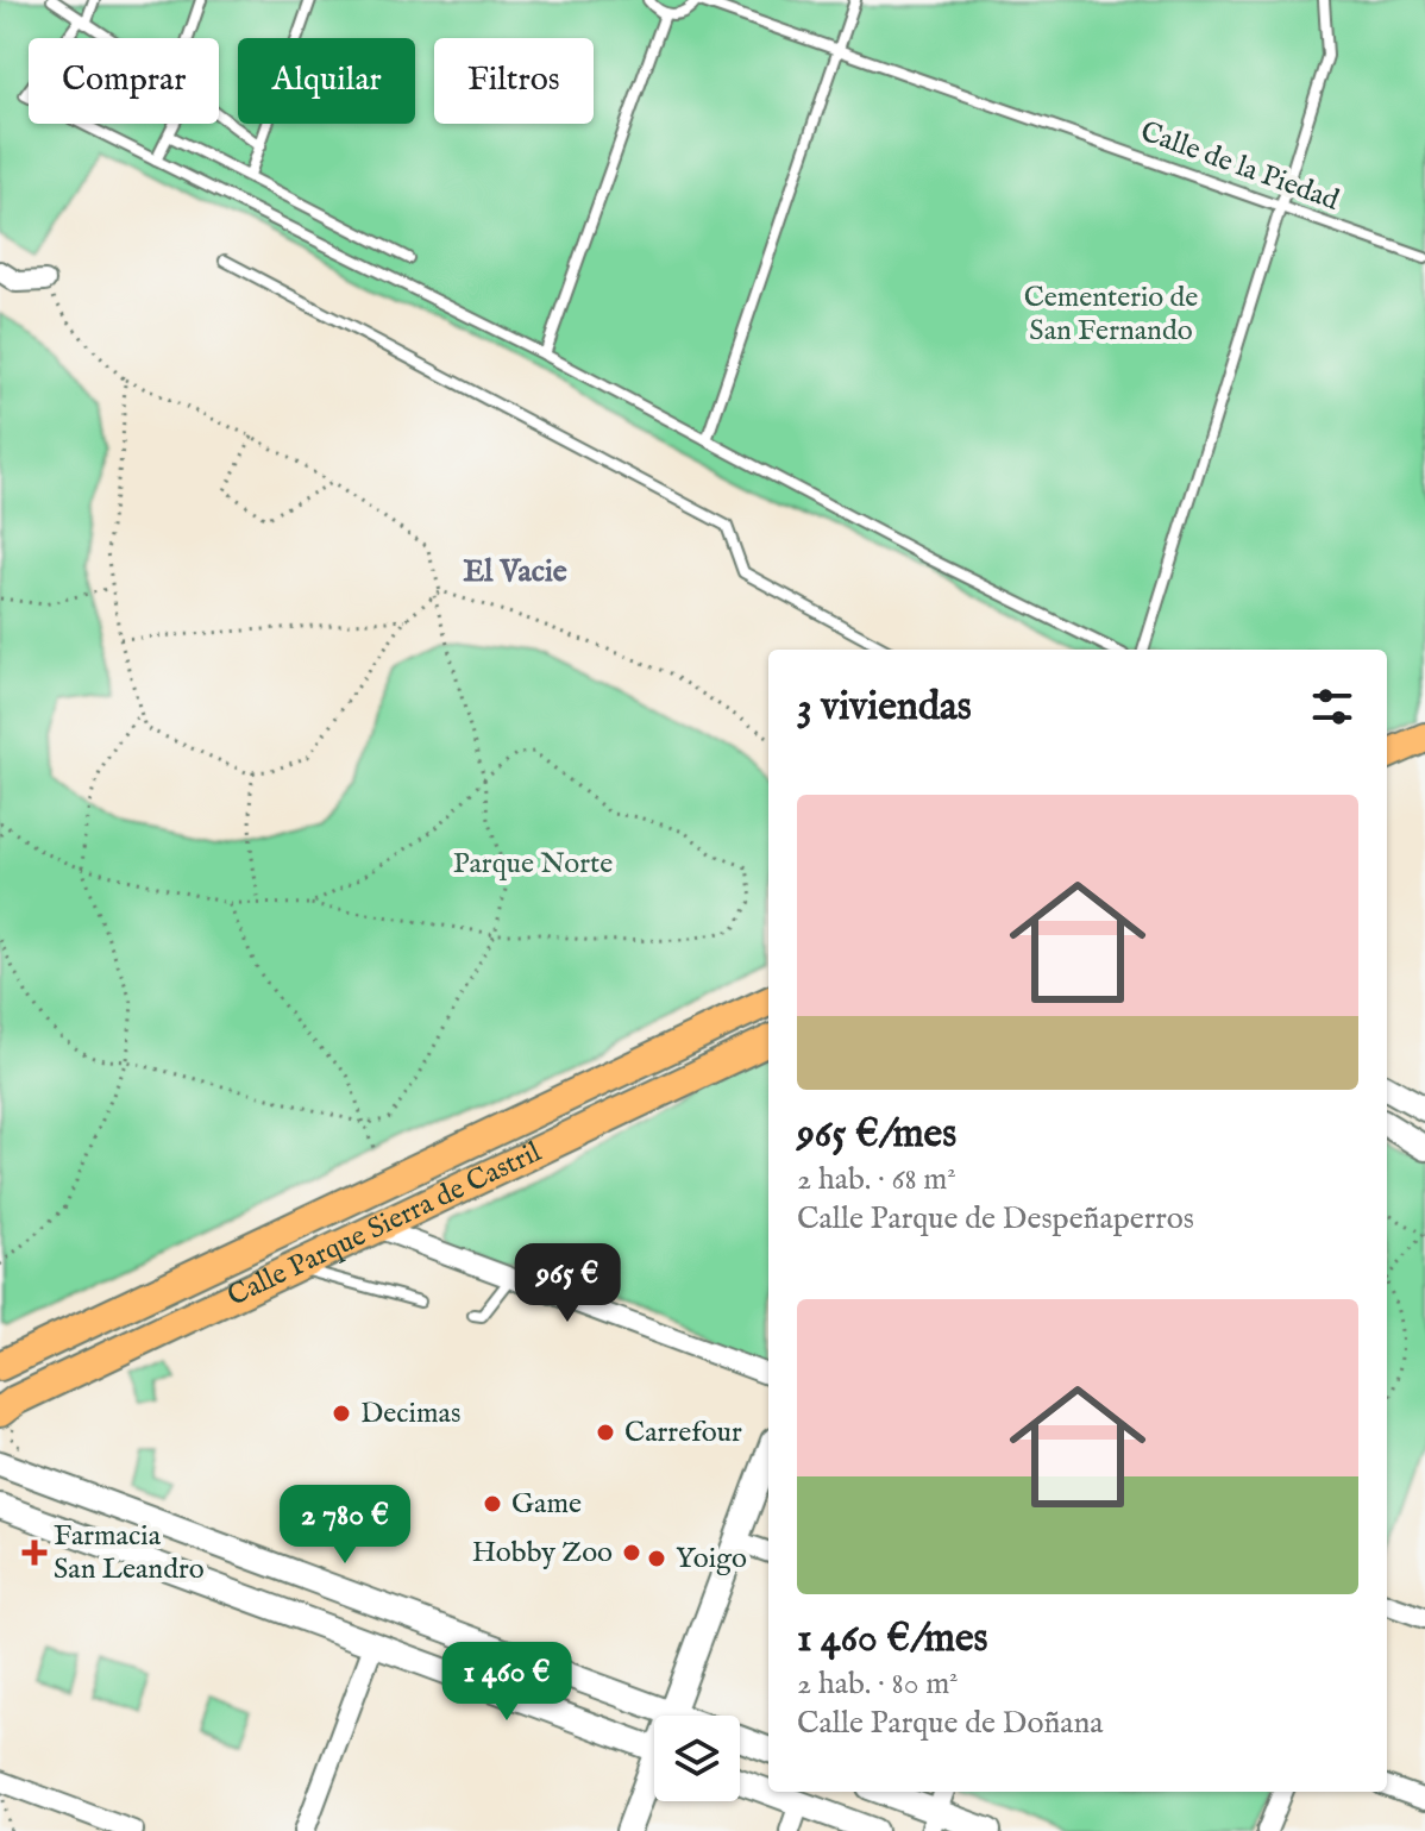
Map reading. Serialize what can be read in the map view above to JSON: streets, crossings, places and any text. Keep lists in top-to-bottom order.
{
  "streets": {
    "main road": ["Calle Parque Sierra de Castril"],
    "lane": ["Calle de la Piedad"]
  },
  "districts": ["El Vacie"],
  "parks": ["Cementerio de San Fernando", "Parque Norte"],
  "places": {
    "other": [
      "Decimas",
      "Carrefour",
      "Game",
      "Hobby Zoo",
      "Yoigo"
    ],
    "health": ["Farmacia San Leandro"]
  },
  "page": {
    "chip": ["Comprar", "Alquilar", "Filtros"],
    "heading": "3 viviendas",
    "list": [
      {
        "name": "965 €/mes",
        "note": "2 hab. · 68 m² · Calle Parque de Despeñaperros"
      },
      {
        "name": "1 460 €/mes",
        "note": "2 hab. · 80 m² · Calle Parque de Doñana"
      }
    ],
    "price": ["965 €", "2 780 €", "1 460 €"]
  }
}
